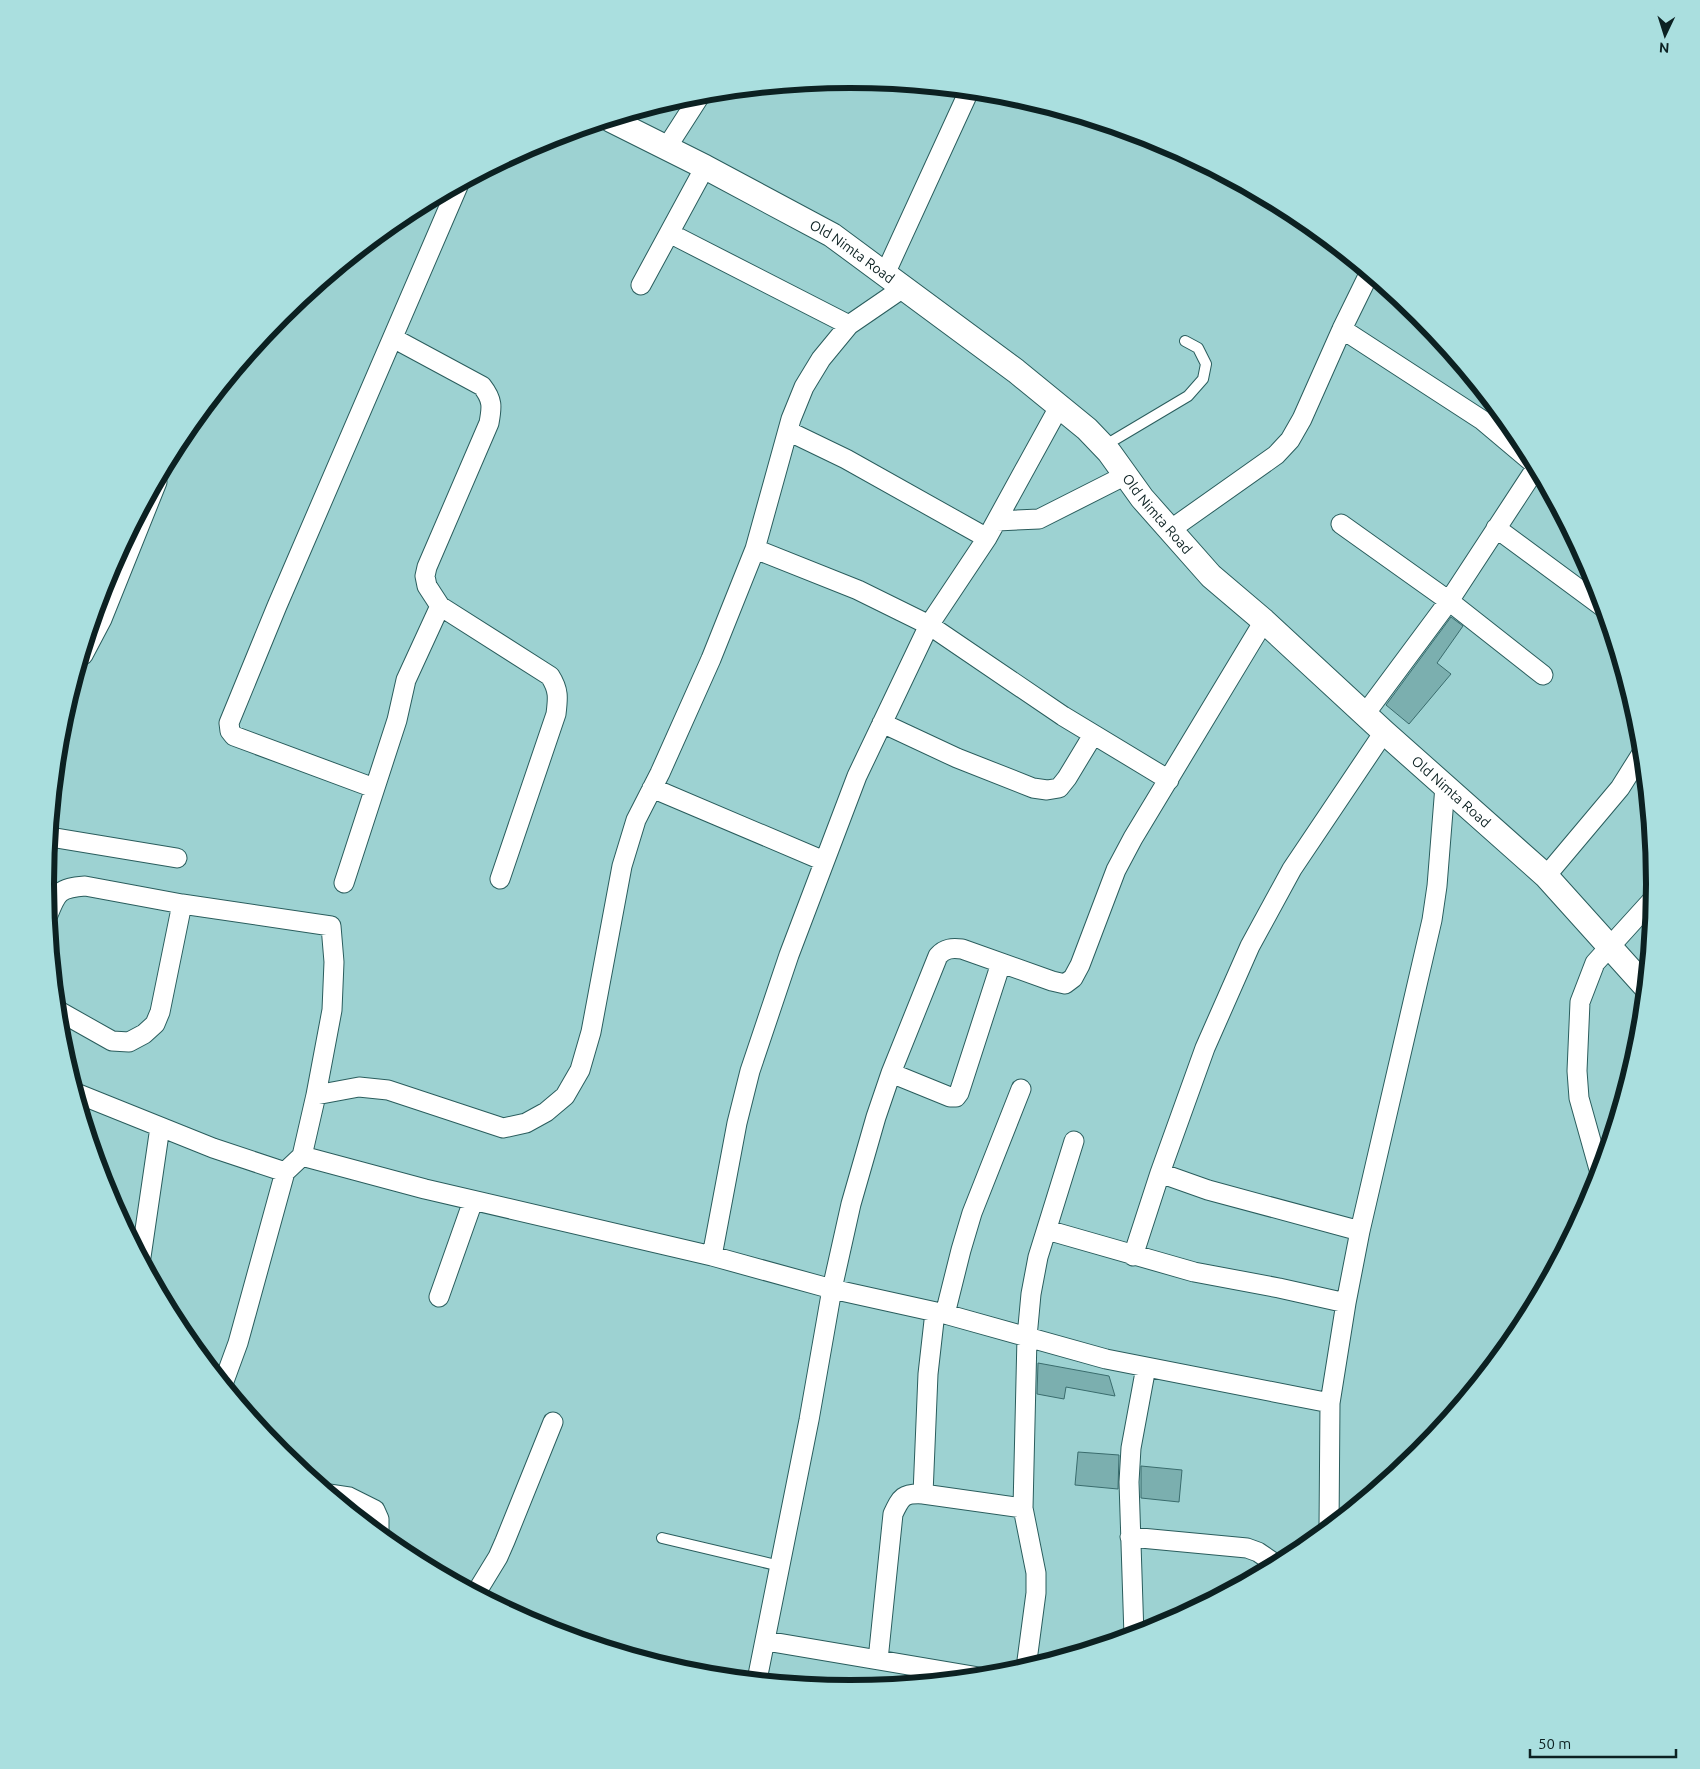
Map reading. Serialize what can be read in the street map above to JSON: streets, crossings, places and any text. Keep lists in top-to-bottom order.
{
  "streets": {
    "street": ["Old Nimta Road"]
  },
  "scale_bar": "50 m",
  "north": "bottom"
}
